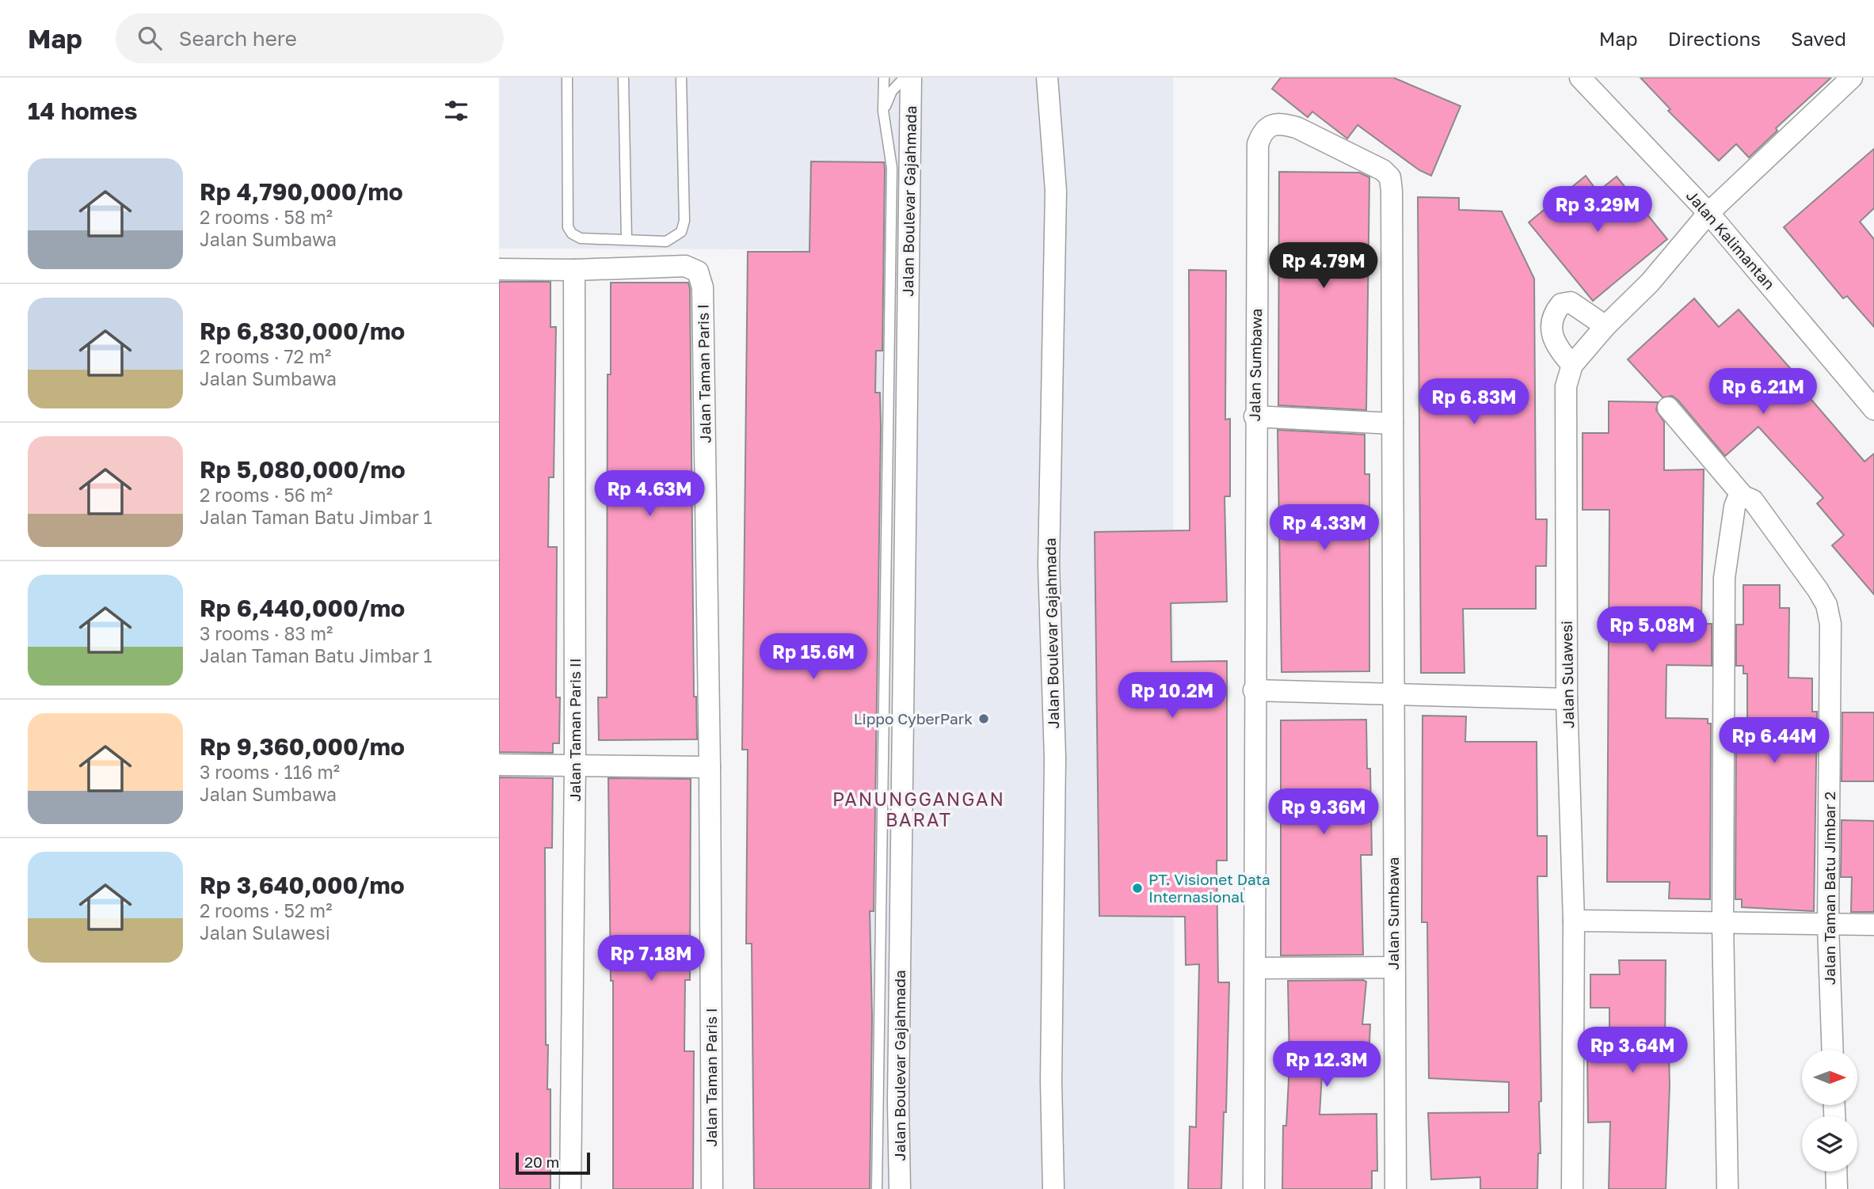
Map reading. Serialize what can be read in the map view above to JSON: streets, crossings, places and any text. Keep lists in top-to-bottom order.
{
  "streets": {
    "street": [
      "Jalan Boulevar Gajahmada",
      "Jalan Kalimantan",
      "Jalan Sumbawa",
      "Jalan Taman Paris I",
      "Jalan Sulawesi",
      "Jalan Taman Paris II",
      "Jalan Taman Batu Jimbar 2"
    ]
  },
  "crossings": [
    ["Jalan Kalimantan", "Jalan Sulawesi"],
    ["Jalan Taman Paris I", "Jalan Taman Paris II"]
  ],
  "districts": ["PANUNGGANGAN BARAT"],
  "places": ["Lippo CyberPark", "PT. Visionet Data Internasional"],
  "scale_bar": "20 m",
  "north": "right",
  "page": {
    "header": "Map",
    "search": "Search here",
    "nav": ["Map", "Directions", "Saved"],
    "heading": "14 homes",
    "list": [
      {
        "name": "Rp 4,790,000/mo",
        "note": "2 rooms · 58 m² · Jalan Sumbawa"
      },
      {
        "name": "Rp 6,830,000/mo",
        "note": "2 rooms · 72 m² · Jalan Sumbawa"
      },
      {
        "name": "Rp 5,080,000/mo",
        "note": "2 rooms · 56 m² · Jalan Taman Batu Jimbar 1"
      },
      {
        "name": "Rp 6,440,000/mo",
        "note": "3 rooms · 83 m² · Jalan Taman Batu Jimbar 1"
      },
      {
        "name": "Rp 9,360,000/mo",
        "note": "3 rooms · 116 m² · Jalan Sumbawa"
      },
      {
        "name": "Rp 3,640,000/mo",
        "note": "2 rooms · 52 m² · Jalan Sulawesi"
      }
    ],
    "price": [
      "Rp 3.29M",
      "Rp 4.79M",
      "Rp 6.21M",
      "Rp 6.83M",
      "Rp 4.63M",
      "Rp 4.33M",
      "Rp 5.08M",
      "Rp 15.6M",
      "Rp 10.2M",
      "Rp 6.44M",
      "Rp 9.36M",
      "Rp 7.18M",
      "Rp 3.64M",
      "Rp 12.3M"
    ],
    "scale": "20 m"
  }
}
